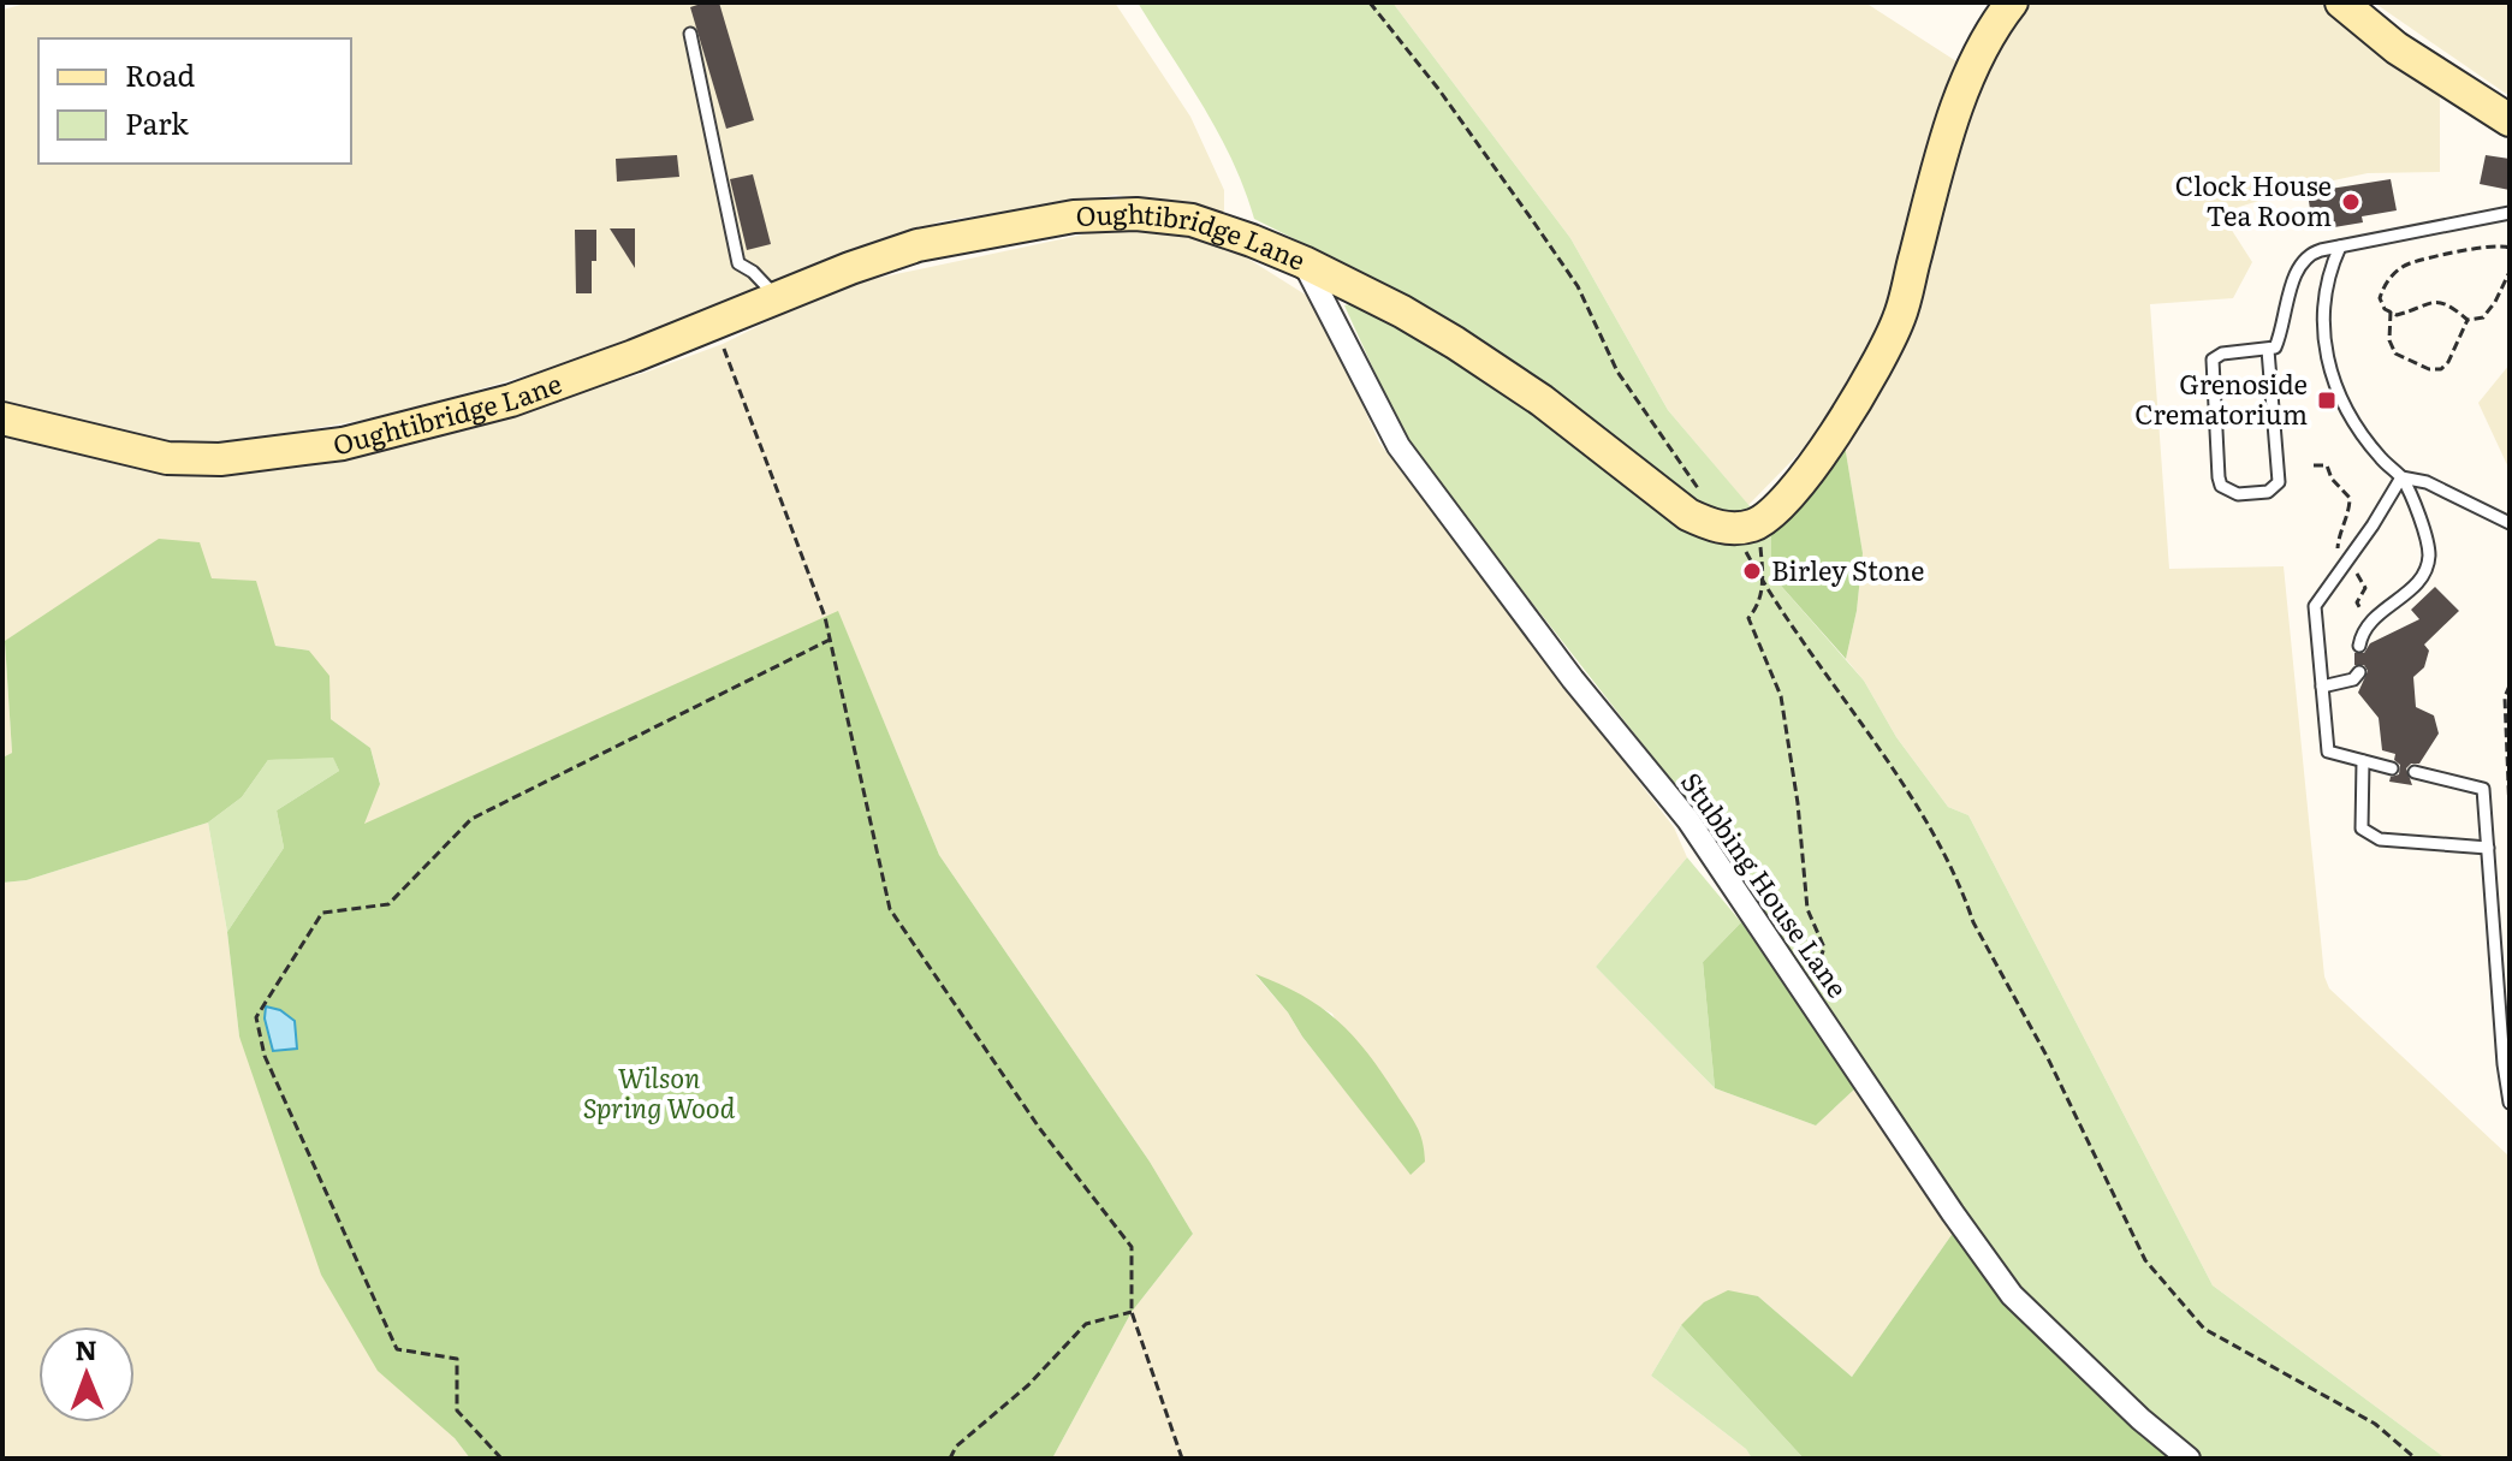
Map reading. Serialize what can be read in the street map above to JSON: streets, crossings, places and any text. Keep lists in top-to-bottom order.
{
  "streets": {
    "street": ["Oughtibridge Lane", "Stubbing House Lane"]
  },
  "crossings": [
    ["Oughtibridge Lane", "Stubbing House Lane"]
  ],
  "parks": ["Wilson Spring Wood"],
  "places": {
    "other": ["Clock House Tea Room", "Birley Stone"],
    "transit": ["Grenoside Crematorium"]
  },
  "legend": ["Road", "Park"],
  "north": "top"
}
